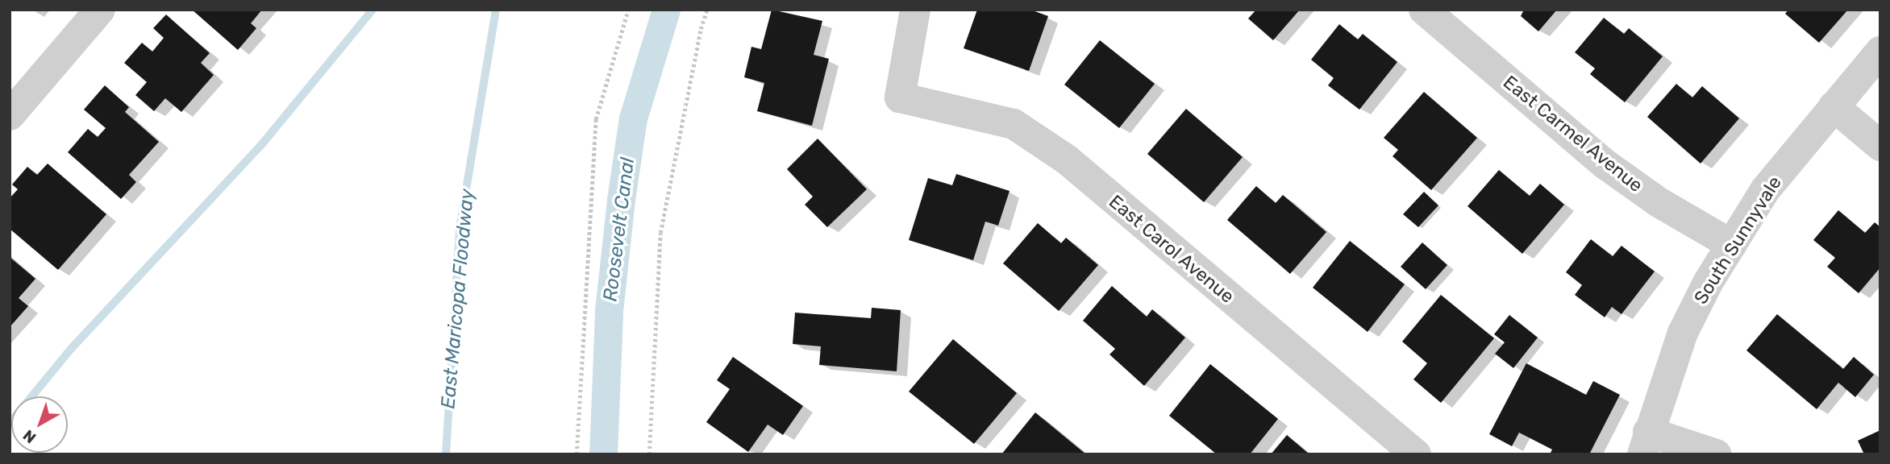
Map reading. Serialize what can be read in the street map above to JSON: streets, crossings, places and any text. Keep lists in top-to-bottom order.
{
  "streets": {
    "street": ["East Carmel Avenue", "South Sunnyvale", "East Carol Avenue"]
  },
  "crossings": [
    ["East Carmel Avenue", "South Sunnyvale"]
  ],
  "water": ["Roosevelt Canal", "East Maricopa Floodway"],
  "north": "bottom left"
}
